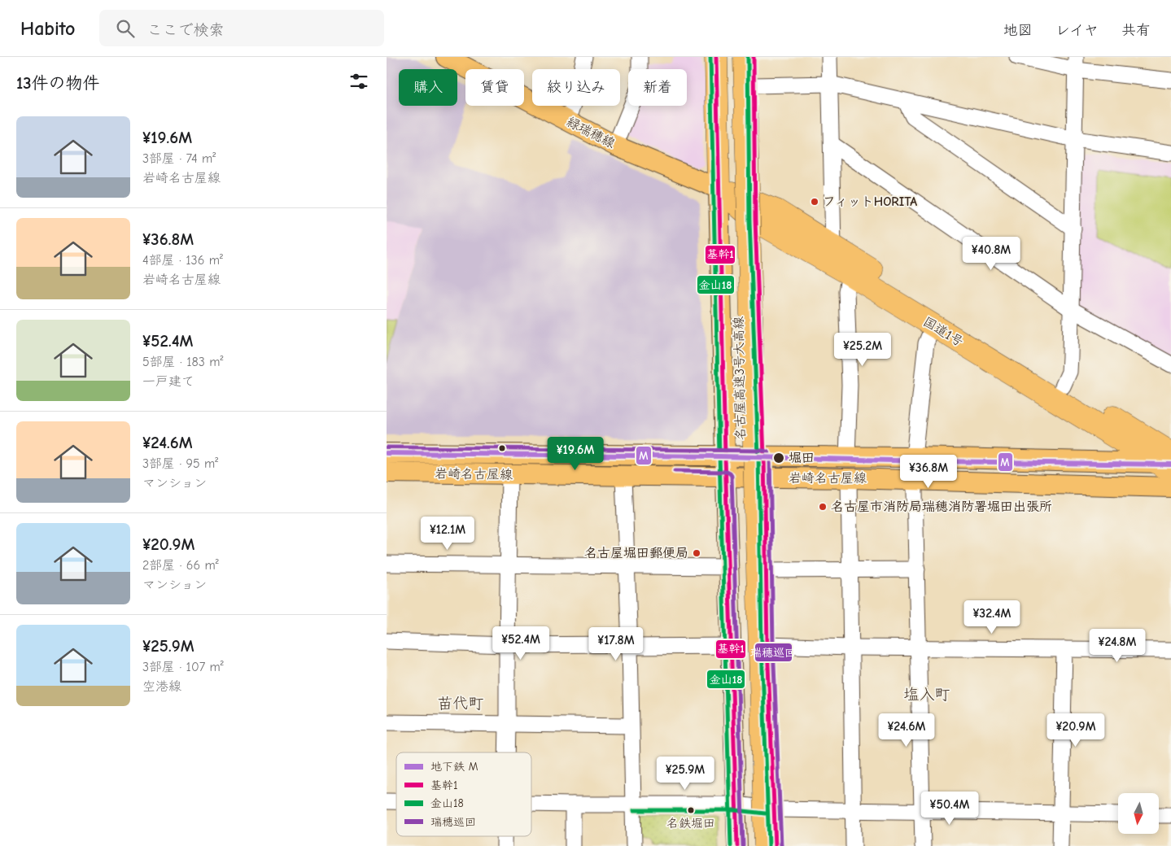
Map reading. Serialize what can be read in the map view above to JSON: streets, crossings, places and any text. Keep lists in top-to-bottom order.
{
  "streets": {
    "highway": ["国道1号", "名古屋高速3号大高線"],
    "main road": ["緑瑞穂線", "岩崎名古屋線"]
  },
  "crossings": [
    ["緑瑞穂線", "国道1号"],
    ["国道1号", "岩崎名古屋線"]
  ],
  "districts": ["塩入町", "苗代町"],
  "places": [
    "フィットHORITA",
    "堀田",
    "名古屋市消防局瑞穂消防署堀田出張所",
    "名古屋堀田郵便局",
    "名鉄堀田"
  ],
  "lines": [
    "transit line 基幹1",
    "transit line 金山18",
    "transit line 瑞穂巡回",
    "metro line M"
  ],
  "legend": [
    "地下鉄 M",
    "基幹1",
    "金山18",
    "瑞穂巡回"
  ],
  "north": "bottom",
  "page": {
    "header": "Habito",
    "search": "ここで検索",
    "nav": ["地図", "レイヤ", "共有"],
    "heading": "13件の物件",
    "chip": [
      "購入",
      "賃貸",
      "絞り込み",
      "新着"
    ],
    "list": [
      {
        "name": "¥19.6M",
        "note": "3部屋 · 74 m² · 岩崎名古屋線"
      },
      {
        "name": "¥36.8M",
        "note": "4部屋 · 136 m² · 岩崎名古屋線"
      },
      {
        "name": "¥52.4M",
        "note": "5部屋 · 183 m² · 一戸建て"
      },
      {
        "name": "¥24.6M",
        "note": "3部屋 · 95 m² · マンション"
      },
      {
        "name": "¥20.9M",
        "note": "2部屋 · 66 m² · マンション"
      },
      {
        "name": "¥25.9M",
        "note": "3部屋 · 107 m² · 空港線"
      }
    ],
    "price": [
      "¥40.8M",
      "¥25.2M",
      "¥19.6M",
      "¥36.8M",
      "¥12.1M",
      "¥32.4M",
      "¥52.4M",
      "¥17.8M",
      "¥24.8M",
      "¥24.6M",
      "¥20.9M",
      "¥25.9M",
      "¥50.4M"
    ]
  }
}
